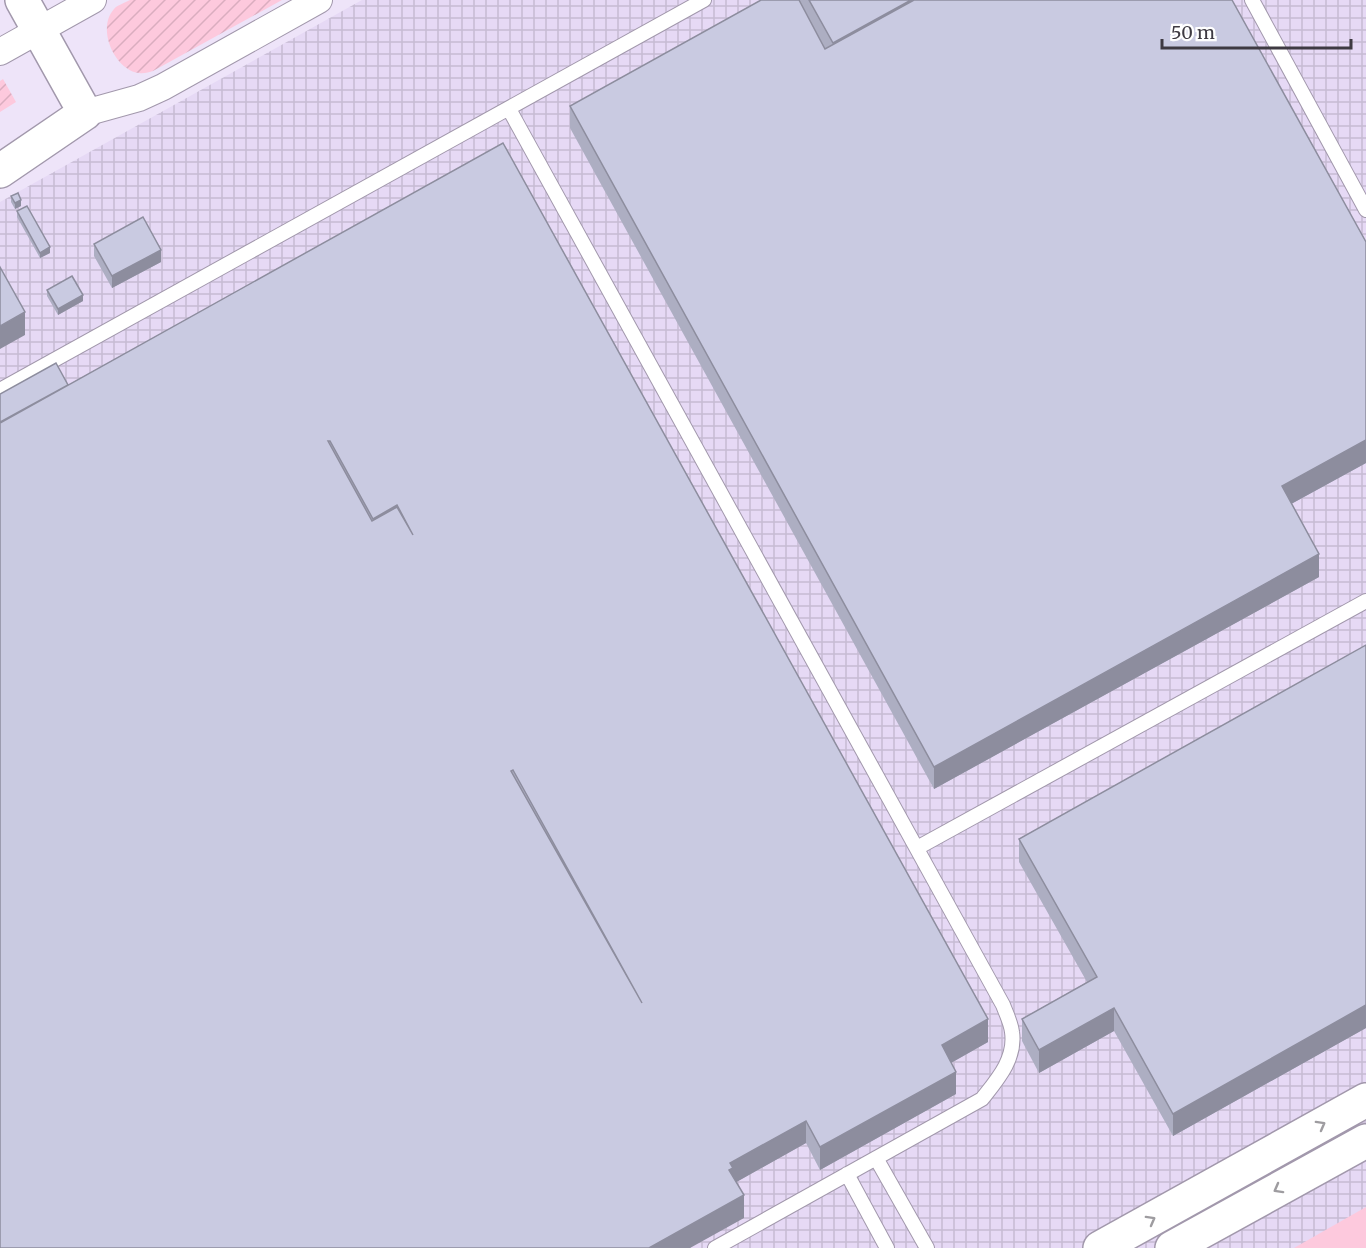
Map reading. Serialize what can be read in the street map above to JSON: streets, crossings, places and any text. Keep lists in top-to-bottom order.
{
  "scale_bar": "50 m"
}
